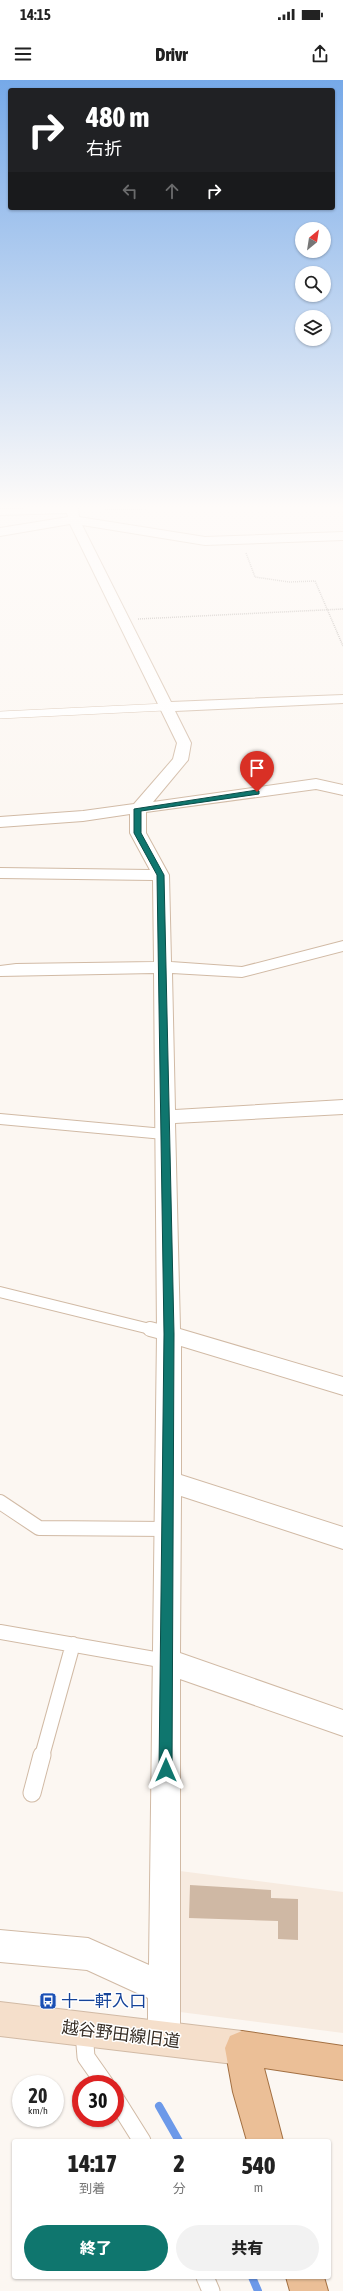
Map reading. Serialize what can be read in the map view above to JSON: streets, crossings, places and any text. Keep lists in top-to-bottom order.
{
  "streets": {
    "street": ["越谷野田線旧道"]
  },
  "places": {
    "bus stop": ["十一軒入口"]
  },
  "north": "top right",
  "page": {
    "status": "14:15",
    "header": "Drivr",
    "turn": ["480 m", "右折"],
    "speed": "20 km/h",
    "limit": "30",
    "eta": [
      "14:17",
      "到着",
      "2",
      "分",
      "540",
      "m"
    ],
    "buttons": ["終了", "共有"]
  }
}
